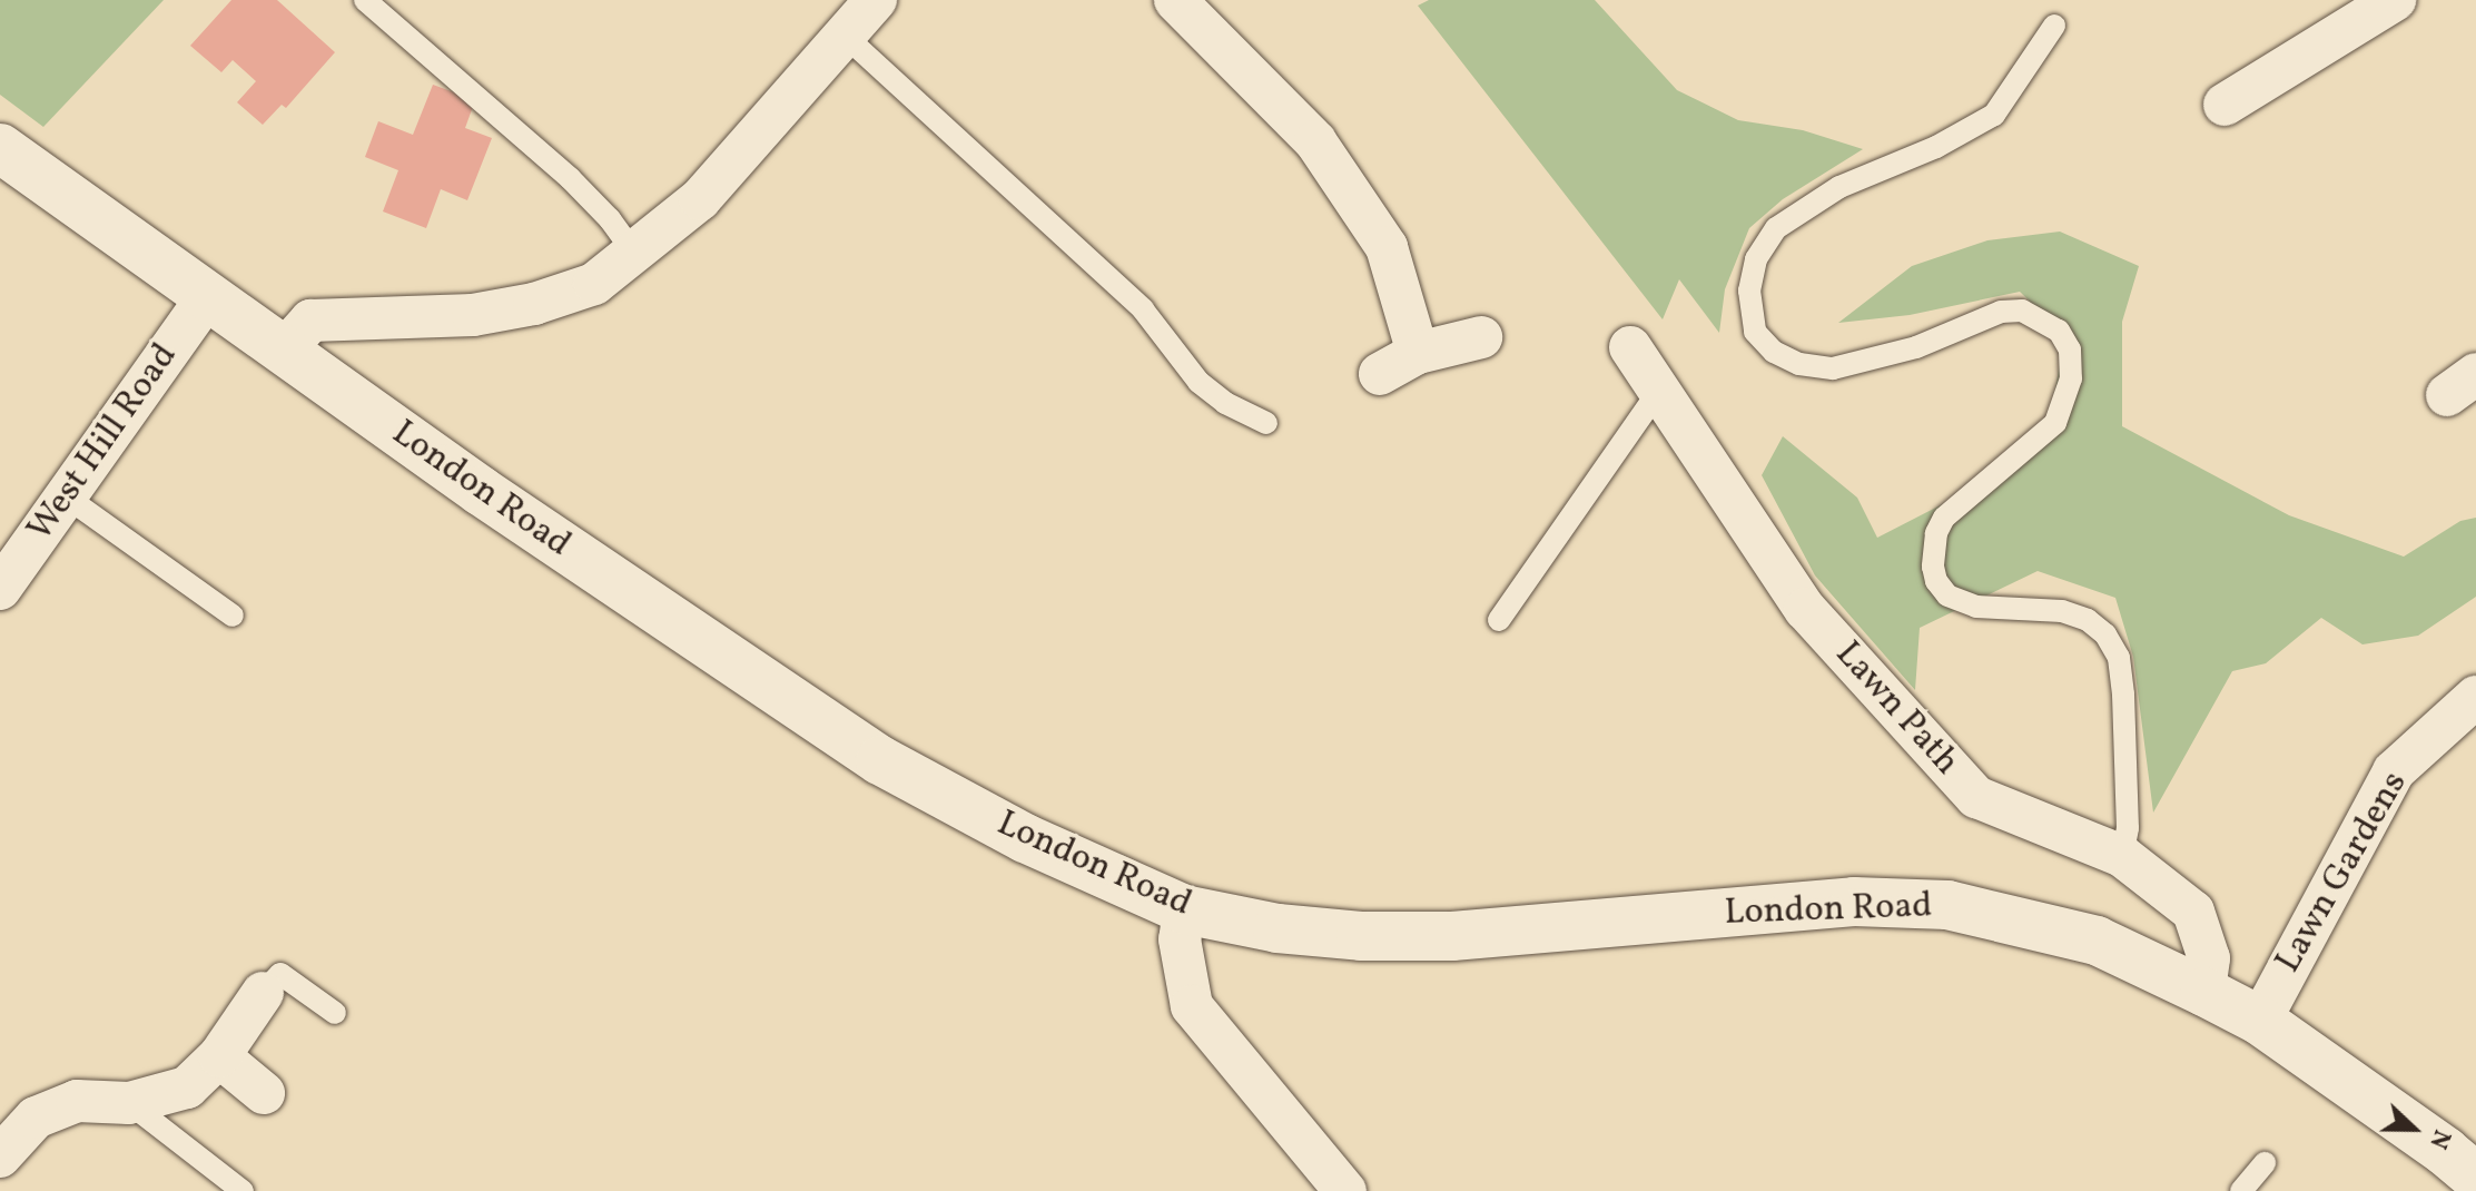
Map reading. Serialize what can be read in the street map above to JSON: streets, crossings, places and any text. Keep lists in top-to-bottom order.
{
  "streets": {
    "street": [
      "West Hill Road",
      "London Road",
      "Lawn Path",
      "Lawn Gardens"
    ]
  },
  "crossings": [
    ["West Hill Road", "London Road"],
    ["London Road", "Lawn Path"],
    ["London Road", "Lawn Gardens"]
  ],
  "north": "right"
}
